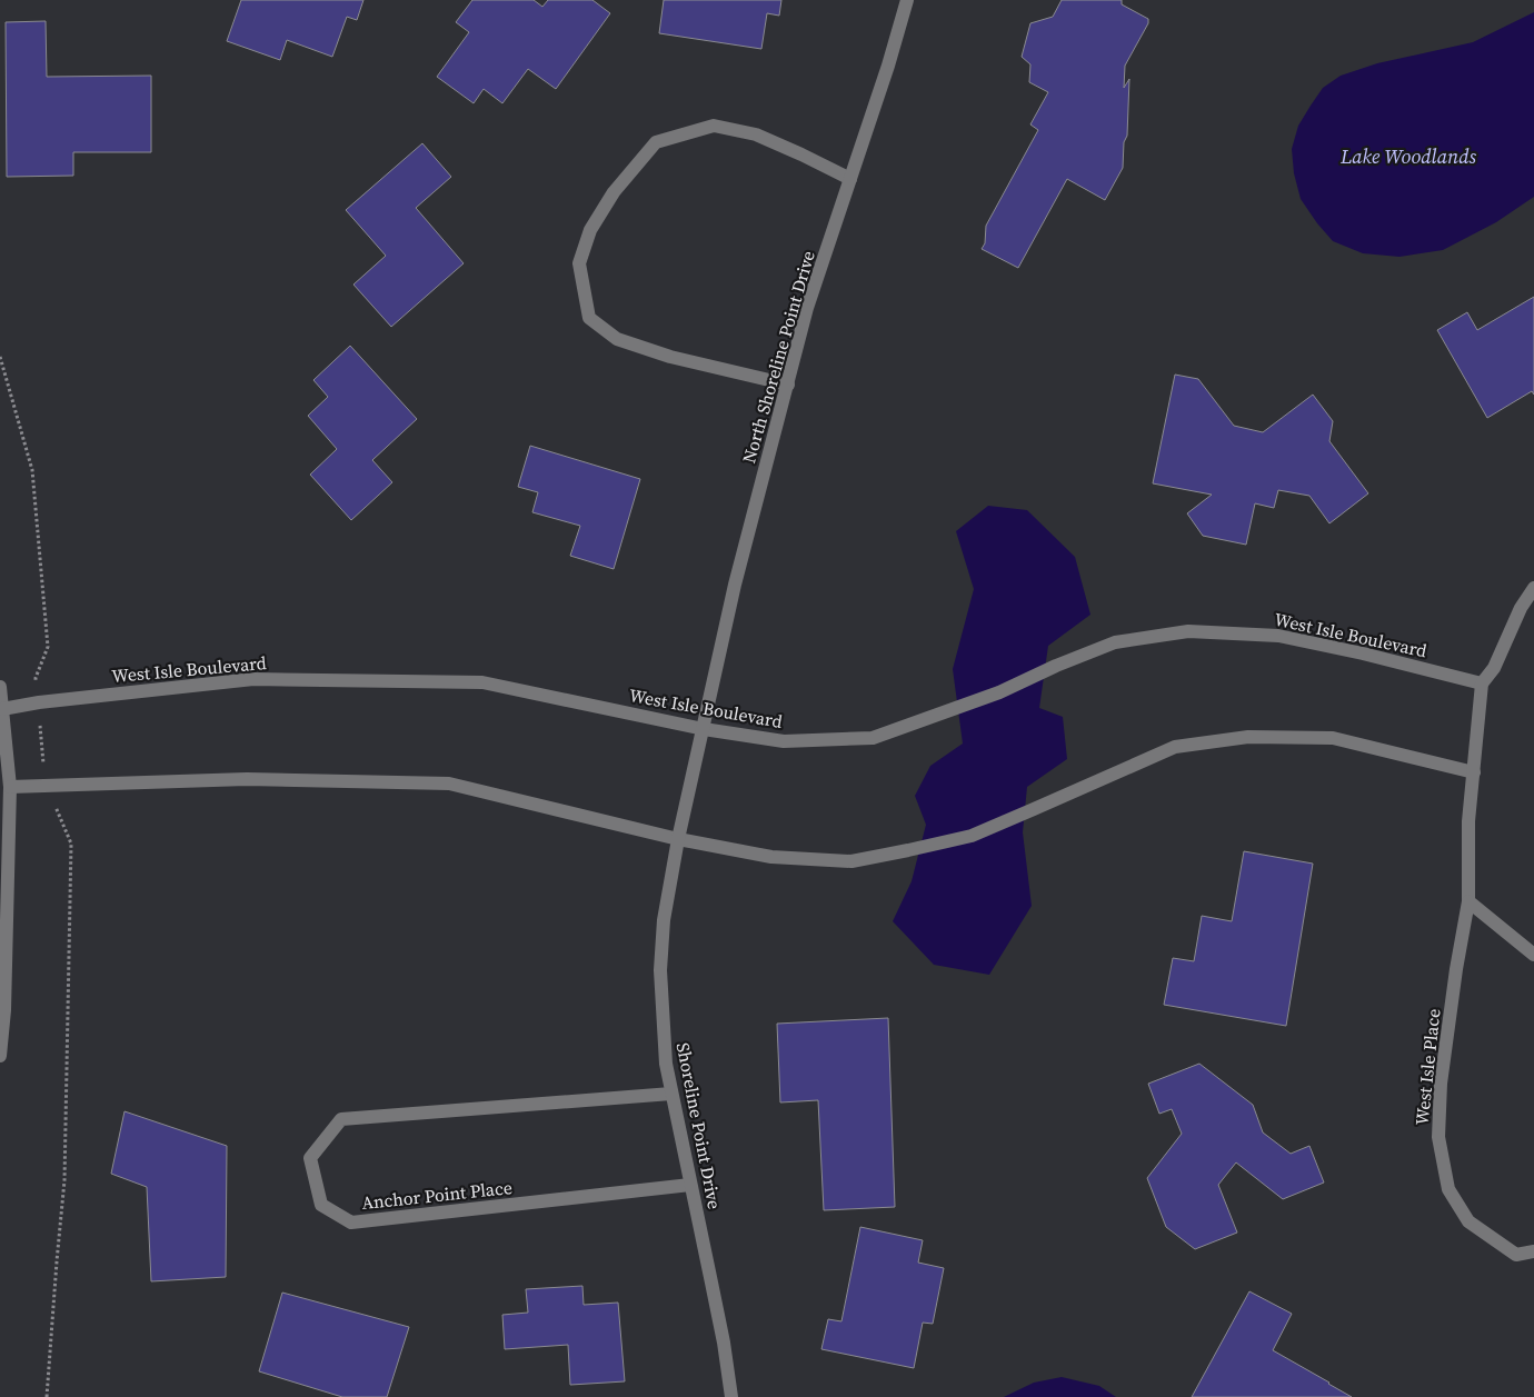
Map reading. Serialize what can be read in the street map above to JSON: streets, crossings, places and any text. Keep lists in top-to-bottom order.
{
  "streets": {
    "street": [
      "North Shoreline Point Drive",
      "West Isle Boulevard",
      "West Isle Place",
      "Shoreline Point Drive",
      "Anchor Point Place"
    ]
  },
  "crossings": [
    ["North Shoreline Point Drive", "West Isle Boulevard"],
    ["North Shoreline Point Drive", "Shoreline Point Drive"],
    ["West Isle Boulevard", "West Isle Place"],
    ["West Isle Boulevard", "Shoreline Point Drive"],
    ["Shoreline Point Drive", "Anchor Point Place"]
  ],
  "water": ["Lake Woodlands"]
}
